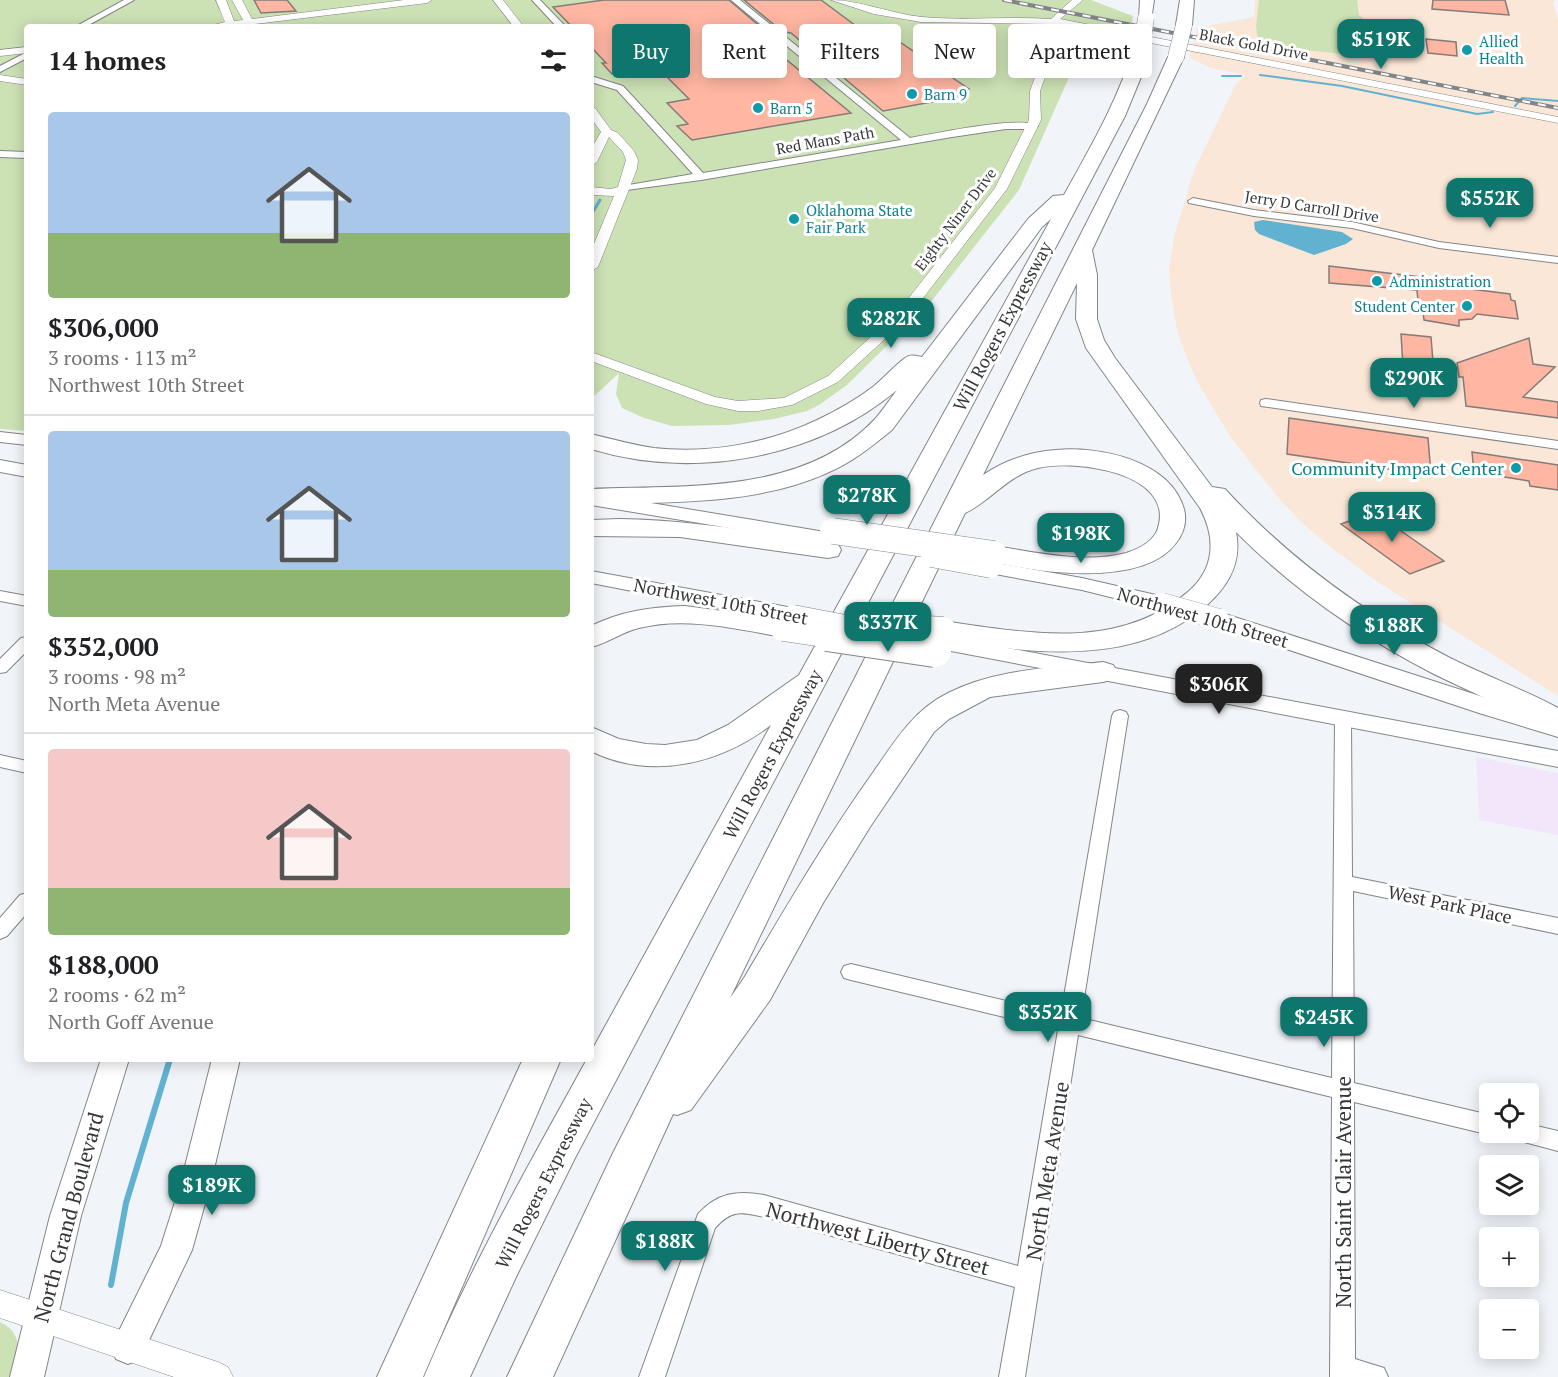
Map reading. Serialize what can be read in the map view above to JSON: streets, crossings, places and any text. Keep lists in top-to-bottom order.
{
  "streets": {
    "highway": ["Will Rogers Expressway"],
    "main road": ["Northwest 10th Street", "North Grand Boulevard"],
    "street": [
      "Black Gold Drive",
      "Red Mans Path",
      "Jerry D Carroll Drive",
      "Eighty Niner Drive",
      "West Park Place",
      "North Meta Avenue",
      "North Saint Clair Avenue",
      "Northwest Liberty Street"
    ]
  },
  "crossings": [
    ["Black Gold Drive", "Eighty Niner Drive"],
    ["Red Mans Path", "Eighty Niner Drive"],
    ["West Park Place", "North Saint Clair Avenue"],
    ["North Meta Avenue", "Northwest Liberty Street"]
  ],
  "places": [
    "Allied Health",
    "Barn 9",
    "Barn 5",
    "Oklahoma State Fair Park",
    "Administration",
    "Student Center",
    "Community Impact Center"
  ],
  "page": {
    "price": [
      "$519K",
      "$552K",
      "$282K",
      "$290K",
      "$278K",
      "$314K",
      "$198K",
      "$337K",
      "$188K",
      "$306K",
      "$352K",
      "$245K",
      "$189K",
      "$188K"
    ],
    "chip": [
      "Buy",
      "Rent",
      "Filters",
      "New",
      "Apartment"
    ],
    "heading": "14 homes",
    "list": [
      {
        "name": "$306,000",
        "note": "3 rooms · 113 m² · Northwest 10th Street"
      },
      {
        "name": "$352,000",
        "note": "3 rooms · 98 m² · North Meta Avenue"
      },
      {
        "name": "$188,000",
        "note": "2 rooms · 62 m² · North Goff Avenue"
      }
    ],
    "map_buttons": ["+", "−"]
  }
}
